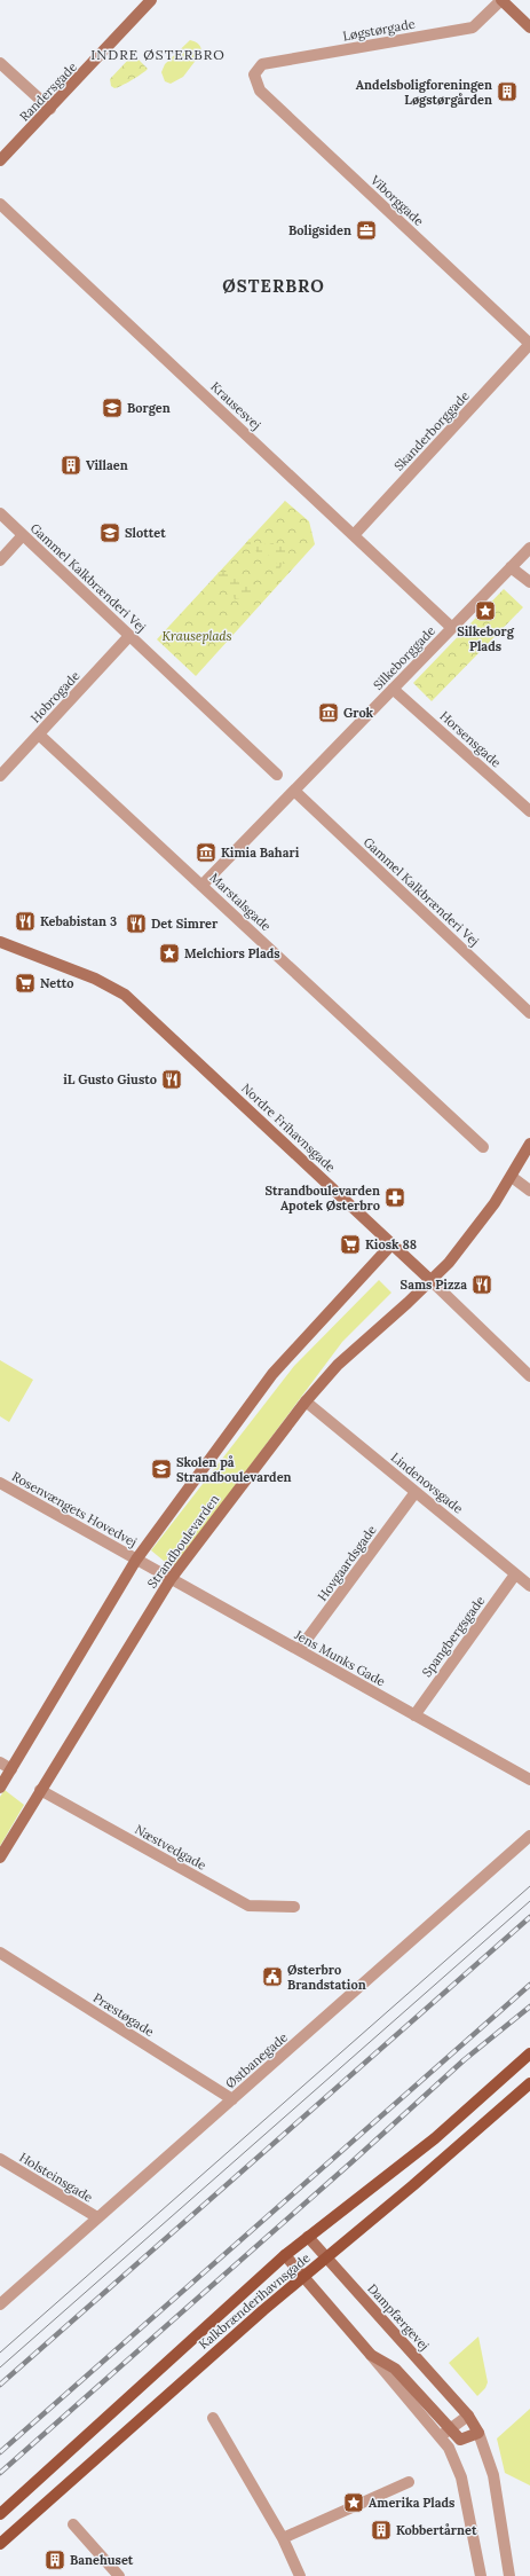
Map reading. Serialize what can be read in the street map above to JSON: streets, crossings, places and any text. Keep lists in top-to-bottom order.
{
  "streets": {
    "main road": ["Kalkbrænderihavnsgade"],
    "street": [
      "Løgstørgade",
      "Randersgade",
      "Viborggade",
      "Krausesvej",
      "Skanderborggade",
      "Gammel Kalkbrænderi Vej",
      "Silkeborggade",
      "Hobrogade",
      "Horsensgade",
      "Marstalsgade",
      "Nordre Frihavnsgade",
      "Lindenovsgade",
      "Rosenvængets Hovedvej",
      "Strandboulevarden",
      "Hovgaardsgade",
      "Spangbergsgade",
      "Jens Munks Gade",
      "Næstvedgade",
      "Præstøgade",
      "Østbanegade",
      "Holsteinsgade",
      "Dampfærgevej"
    ]
  },
  "crossings": [
    ["Løgstørgade", "Viborggade"],
    ["Viborggade", "Skanderborggade"],
    ["Krausesvej", "Skanderborggade"],
    ["Krausesvej", "Silkeborggade"],
    ["Gammel Kalkbrænderi Vej", "Silkeborggade"],
    ["Gammel Kalkbrænderi Vej", "Hobrogade"],
    ["Silkeborggade", "Horsensgade"],
    ["Silkeborggade", "Marstalsgade"],
    ["Hobrogade", "Marstalsgade"],
    ["Nordre Frihavnsgade", "Strandboulevarden"],
    ["Lindenovsgade", "Strandboulevarden"],
    ["Lindenovsgade", "Hovgaardsgade"],
    ["Lindenovsgade", "Spangbergsgade"],
    ["Rosenvængets Hovedvej", "Strandboulevarden"],
    ["Rosenvængets Hovedvej", "Jens Munks Gade"],
    ["Strandboulevarden", "Jens Munks Gade"],
    ["Strandboulevarden", "Næstvedgade"],
    ["Hovgaardsgade", "Jens Munks Gade"],
    ["Spangbergsgade", "Jens Munks Gade"],
    ["Præstøgade", "Østbanegade"],
    ["Østbanegade", "Holsteinsgade"],
    ["Kalkbrænderihavnsgade", "Dampfærgevej"]
  ],
  "districts": ["INDRE ØSTERBRO", "ØSTERBRO"],
  "parks": ["Krauseplads"],
  "places": {
    "building": [
      "Andelsboligforeningen Løgstørgården",
      "Villaen",
      "Kobbertårnet",
      "Banehuset"
    ],
    "office": ["Boligsiden"],
    "school or university": ["Borgen", "Slottet", "Skolen på Strandboulevarden"],
    "place": ["Silkeborg Plads", "Melchiors Plads", "Amerika Plads"],
    "museum": ["Grok", "Kimia Bahari"],
    "restaurant": [
      "Kebabistan 3",
      "Det Simrer",
      "iL Gusto Giusto",
      "Sams Pizza"
    ],
    "supermarket": ["Netto", "Kiosk 88"],
    "pharmacy": ["Strandboulevarden Apotek Østerbro"],
    "public building": ["Østerbro Brandstation"]
  }
}
